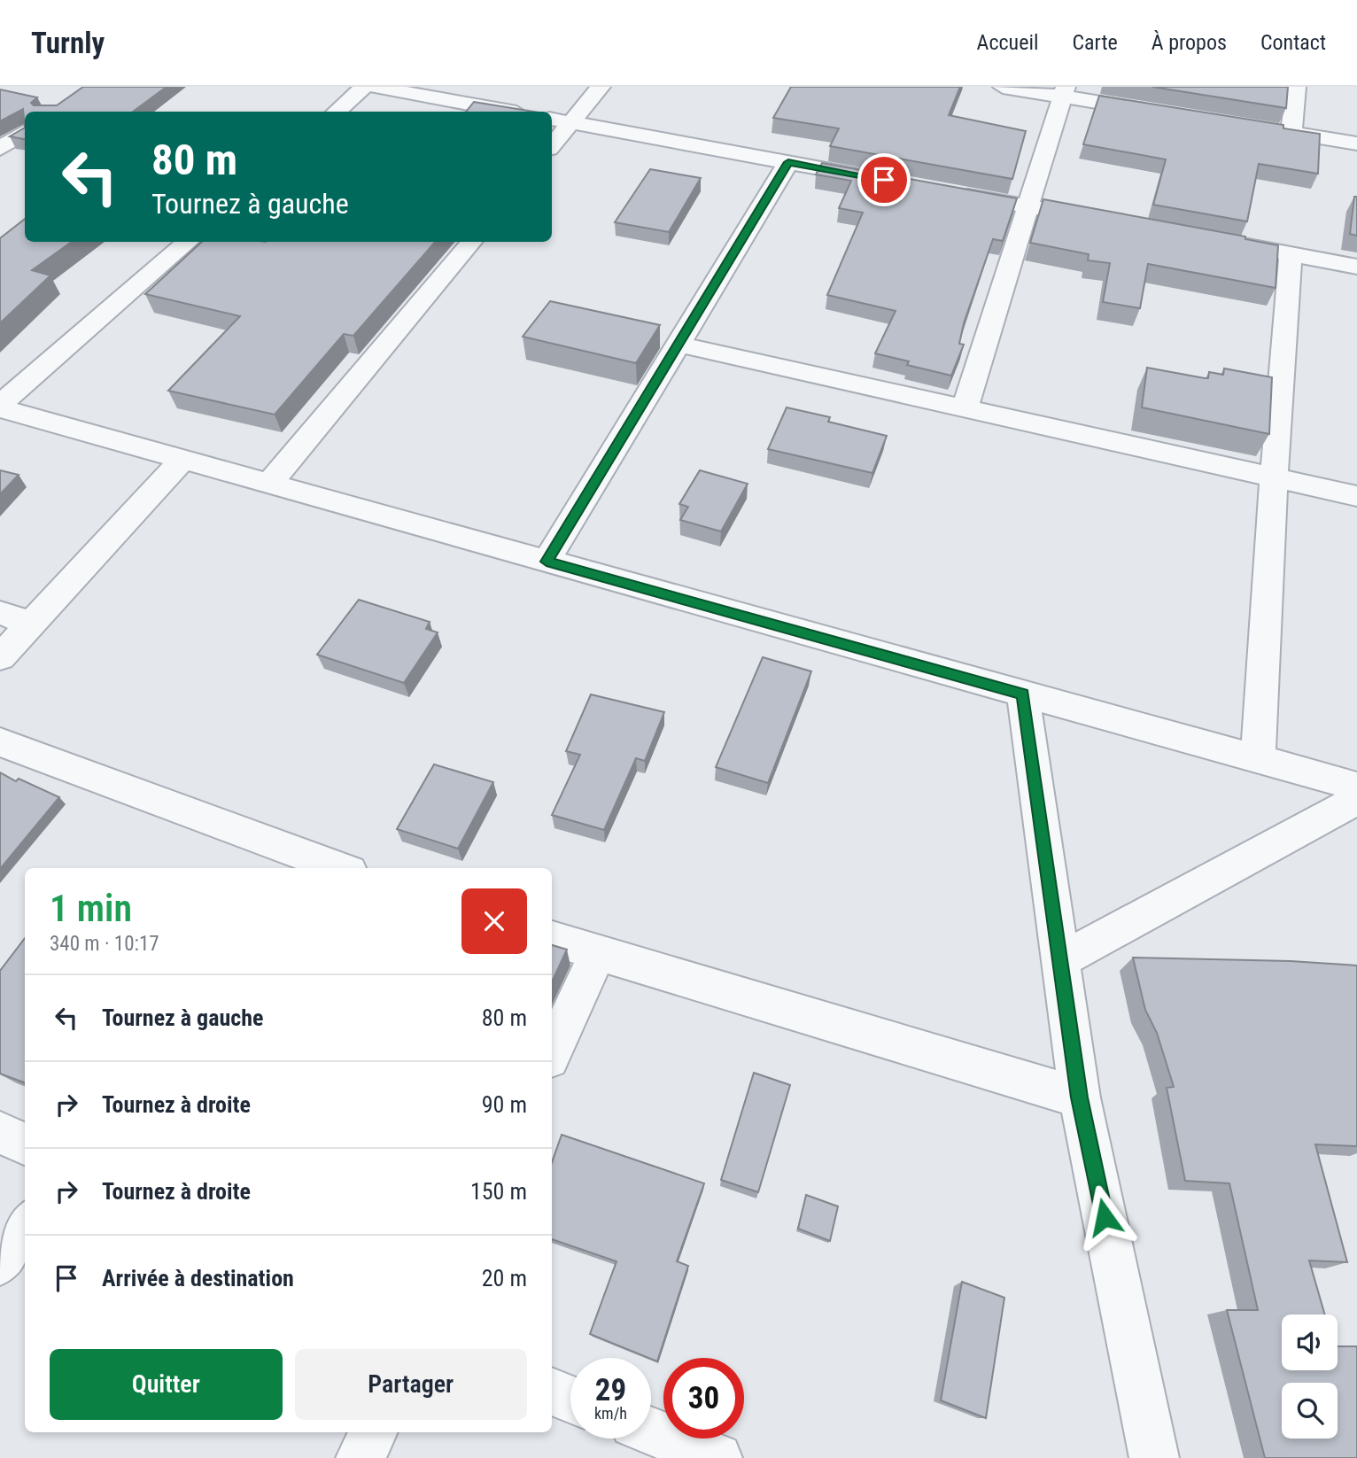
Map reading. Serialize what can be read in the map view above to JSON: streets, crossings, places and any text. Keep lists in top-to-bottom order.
{
  "page": {
    "header": "Turnly",
    "nav": [
      "Accueil",
      "Carte",
      "À propos",
      "Contact"
    ],
    "turn": ["80 m", "Tournez à gauche"],
    "heading": ["1 min", "340 m · 10:17"],
    "list": [
      {
        "name": "Tournez à gauche",
        "value": "80 m"
      },
      {
        "name": "Tournez à droite",
        "value": "90 m"
      },
      {
        "name": "Tournez à droite",
        "value": "150 m"
      },
      {
        "name": "Arrivée à destination",
        "value": "20 m"
      }
    ],
    "buttons": ["Quitter", "Partager"],
    "speed": "29 km/h",
    "limit": "30"
  }
}
